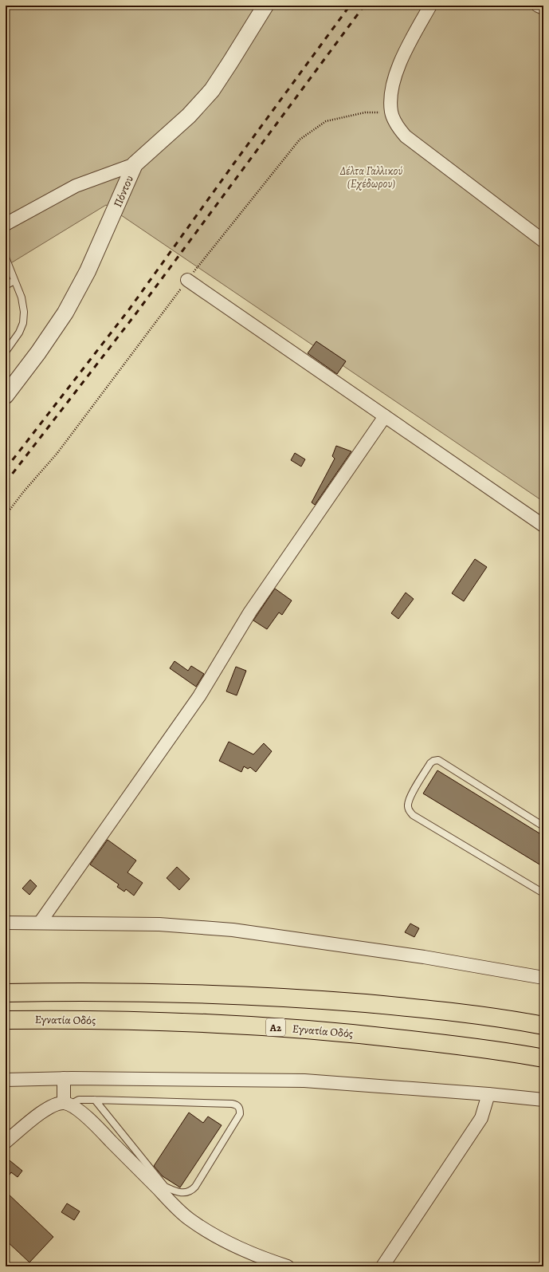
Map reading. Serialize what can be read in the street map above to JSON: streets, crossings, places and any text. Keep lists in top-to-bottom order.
{
  "streets": {
    "highway": ["Εγνατία Οδός", "Α2"],
    "street": ["Πόντου"]
  },
  "parks": ["Δέλτα Γαλλικού (Εχέδωρου)"]
}
